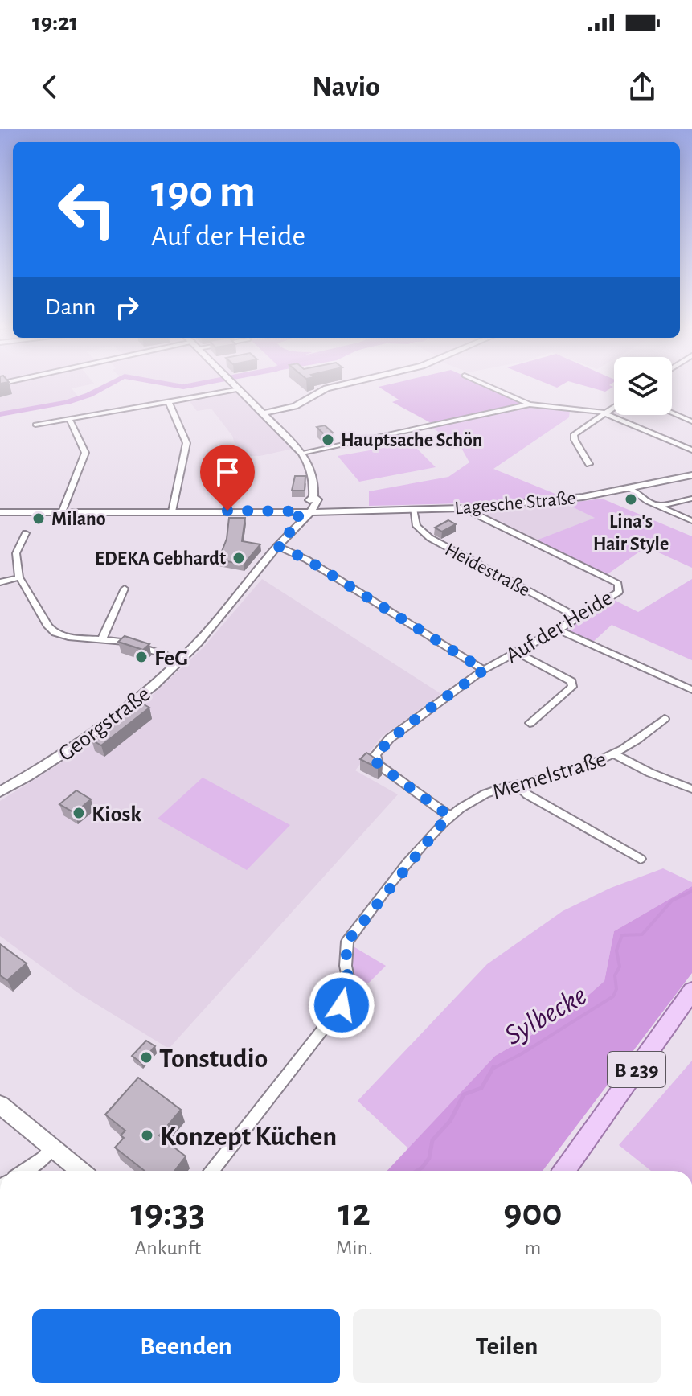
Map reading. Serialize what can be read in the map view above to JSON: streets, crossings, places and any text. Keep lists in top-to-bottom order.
{
  "streets": {
    "main road": ["B 239"],
    "street": [
      "Lagesche Straße",
      "Heidestraße",
      "Auf der Heide",
      "Georgstraße",
      "Memelstraße"
    ]
  },
  "crossings": [
    ["Lagesche Straße", "Heidestraße"],
    ["Lagesche Straße", "Auf der Heide"],
    ["Lagesche Straße", "Georgstraße"],
    ["Heidestraße", "Auf der Heide"],
    ["Auf der Heide", "Memelstraße"]
  ],
  "water": ["Sylbecke"],
  "places": [
    "Hauptsache Schön",
    "Lina's Hair Style",
    "Milano",
    "EDEKA Gebhardt",
    "FeG",
    "Kiosk",
    "Tonstudio",
    "Konzept Küchen"
  ],
  "page": {
    "status": "19:21",
    "header": "Navio",
    "turn": ["190 m", "Auf der Heide"],
    "then": "Dann",
    "eta": [
      "19:33",
      "Ankunft",
      "12",
      "Min.",
      "900",
      "m"
    ],
    "buttons": ["Beenden", "Teilen"]
  }
}
